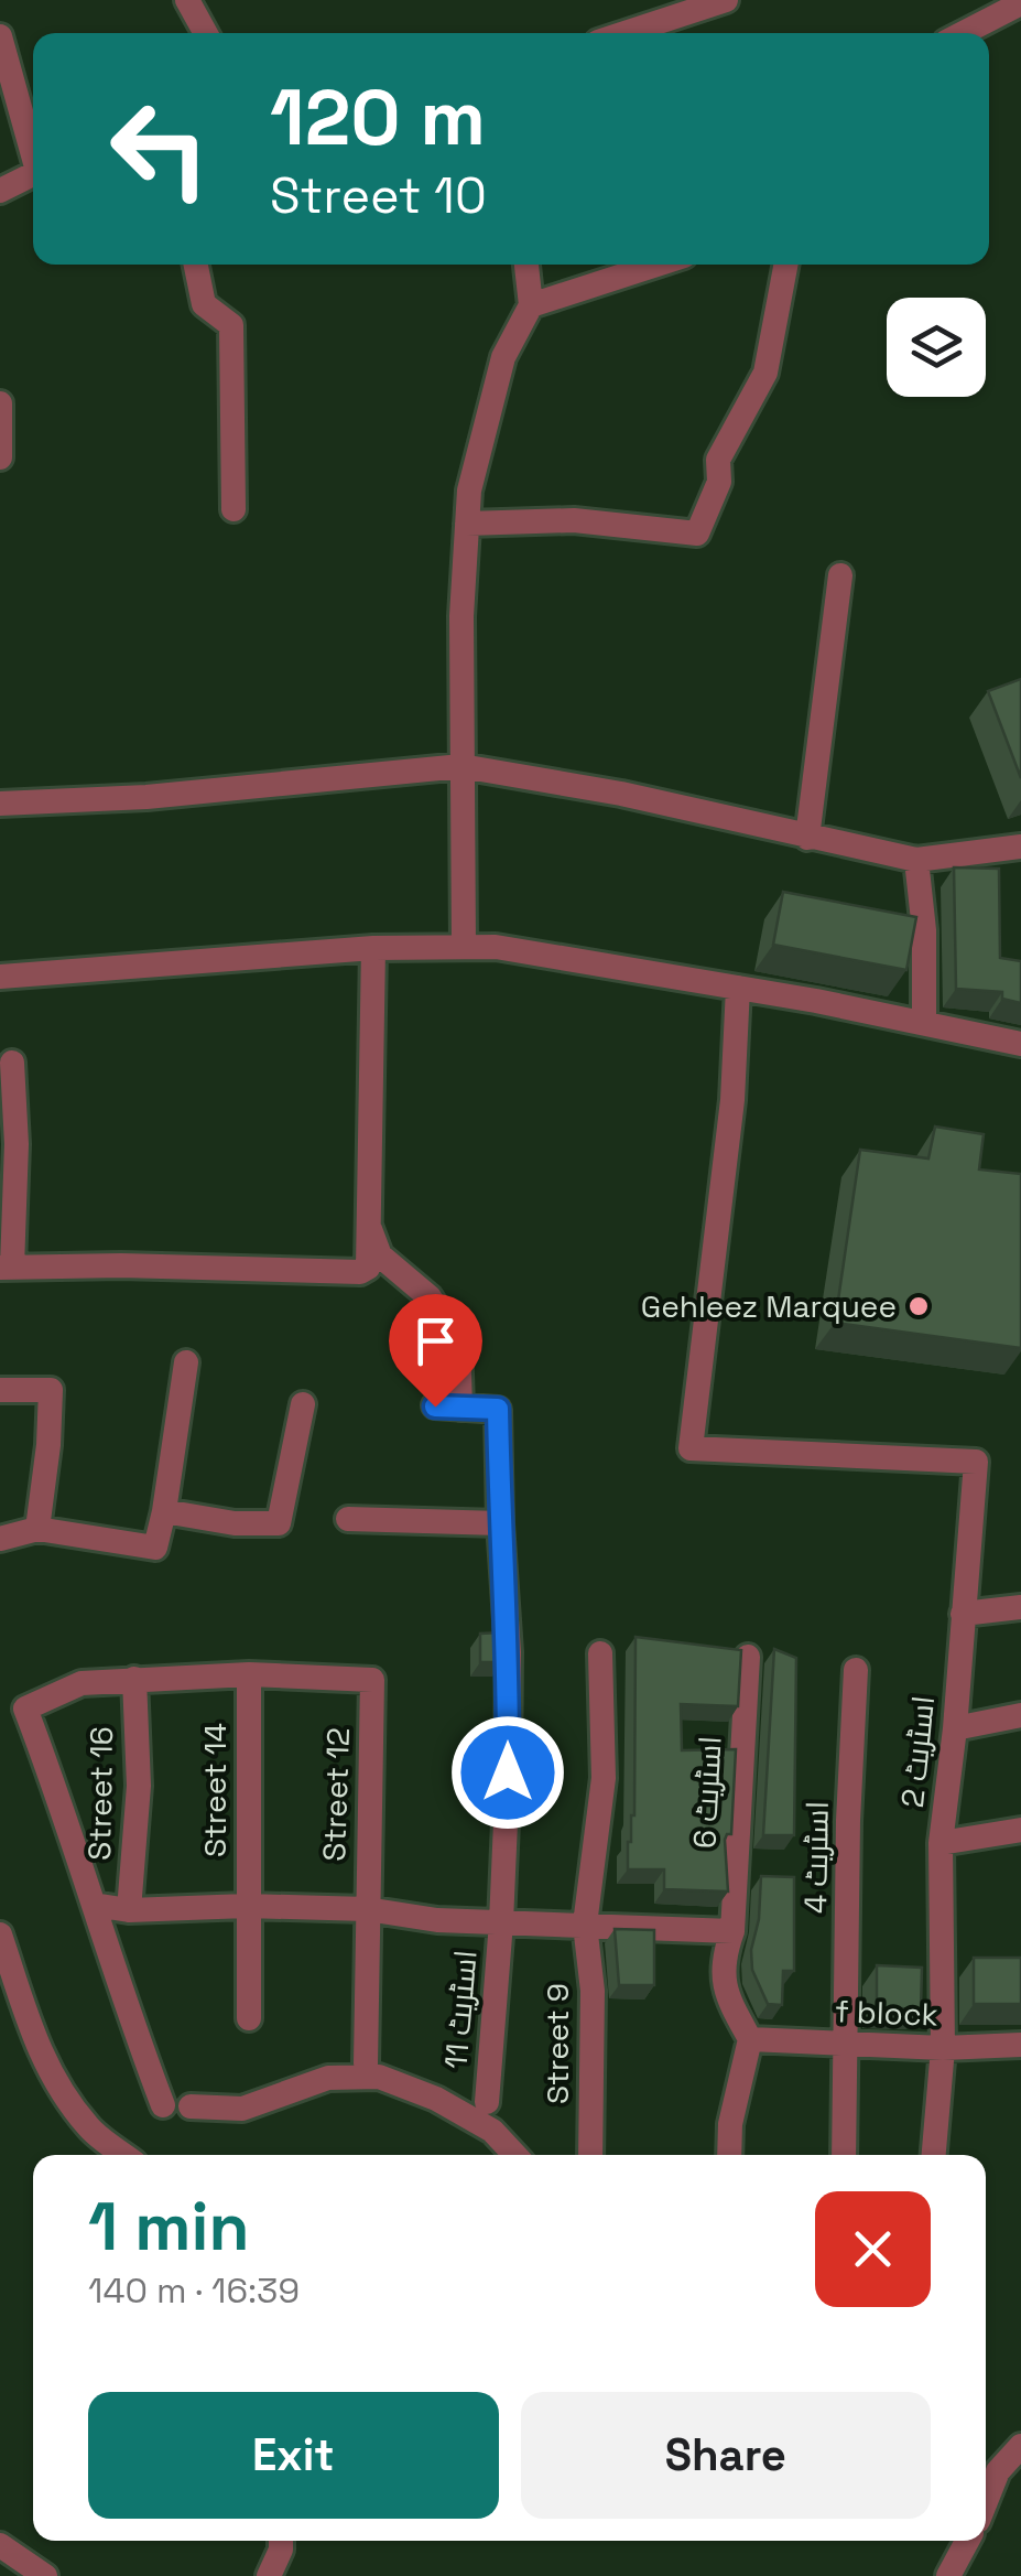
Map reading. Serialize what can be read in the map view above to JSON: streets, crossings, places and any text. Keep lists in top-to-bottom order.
{
  "streets": {
    "street": [
      "اسٹریٹ 2",
      "Street 14",
      "اسٹریٹ 6",
      "Street 16",
      "Street 12",
      "اسٹریٹ 4",
      "اسٹریٹ 11",
      "f block",
      "Street 9"
    ]
  },
  "crossings": [
    ["اسٹریٹ 2", "f block"],
    ["Street 14", "Street 12"],
    ["اسٹریٹ 6", "f block"],
    ["اسٹریٹ 4", "f block"]
  ],
  "places": ["Gehleez Marquee"],
  "page": {
    "turn": ["120 m", "Street 10"],
    "heading": ["1 min", "140 m · 16:39"],
    "buttons": ["Exit", "Share"]
  }
}
